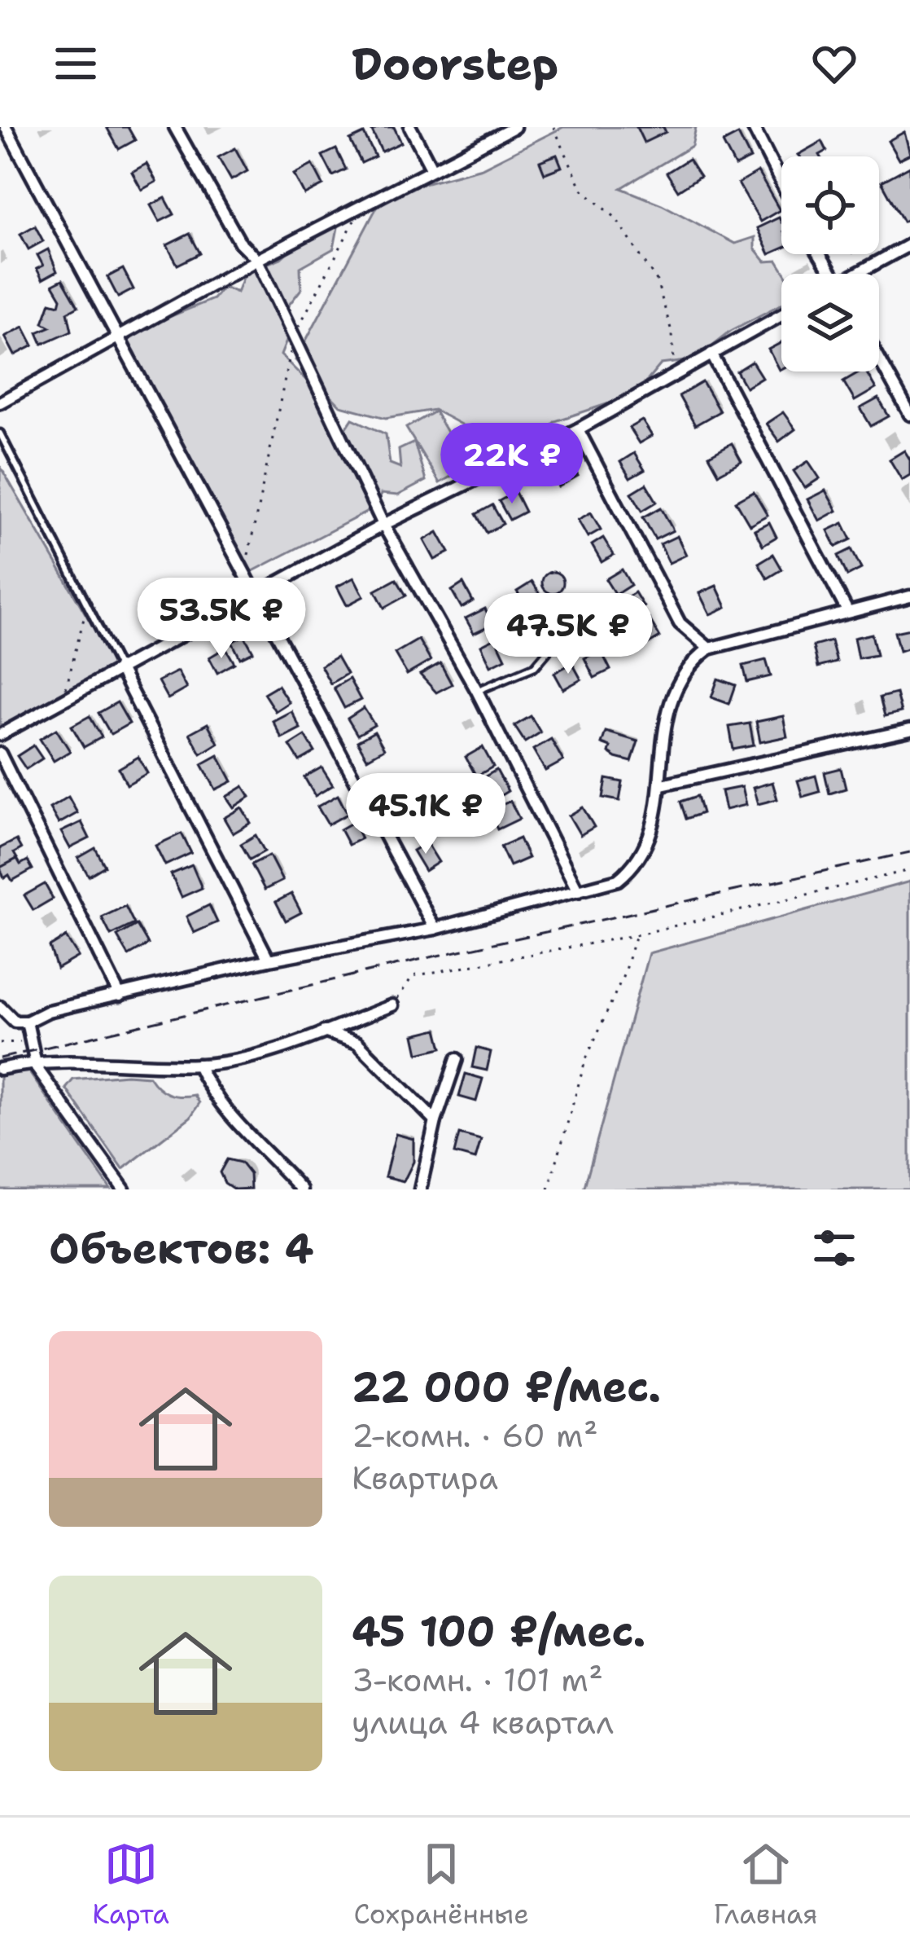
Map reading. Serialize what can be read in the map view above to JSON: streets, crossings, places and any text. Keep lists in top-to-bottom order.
{
  "page": {
    "header": "Doorstep",
    "price": [
      "22K ₽",
      "53.5K ₽",
      "47.5K ₽",
      "45.1K ₽"
    ],
    "heading": "Объектов: 4",
    "list": [
      {
        "name": "22 000 ₽/мес.",
        "note": "2-комн. · 60 m² · Квартира"
      },
      {
        "name": "45 100 ₽/мес.",
        "note": "3-комн. · 101 m² · улица 4 квартал"
      }
    ],
    "tabs": ["Карта", "Сохранённые", "Главная"]
  }
}
